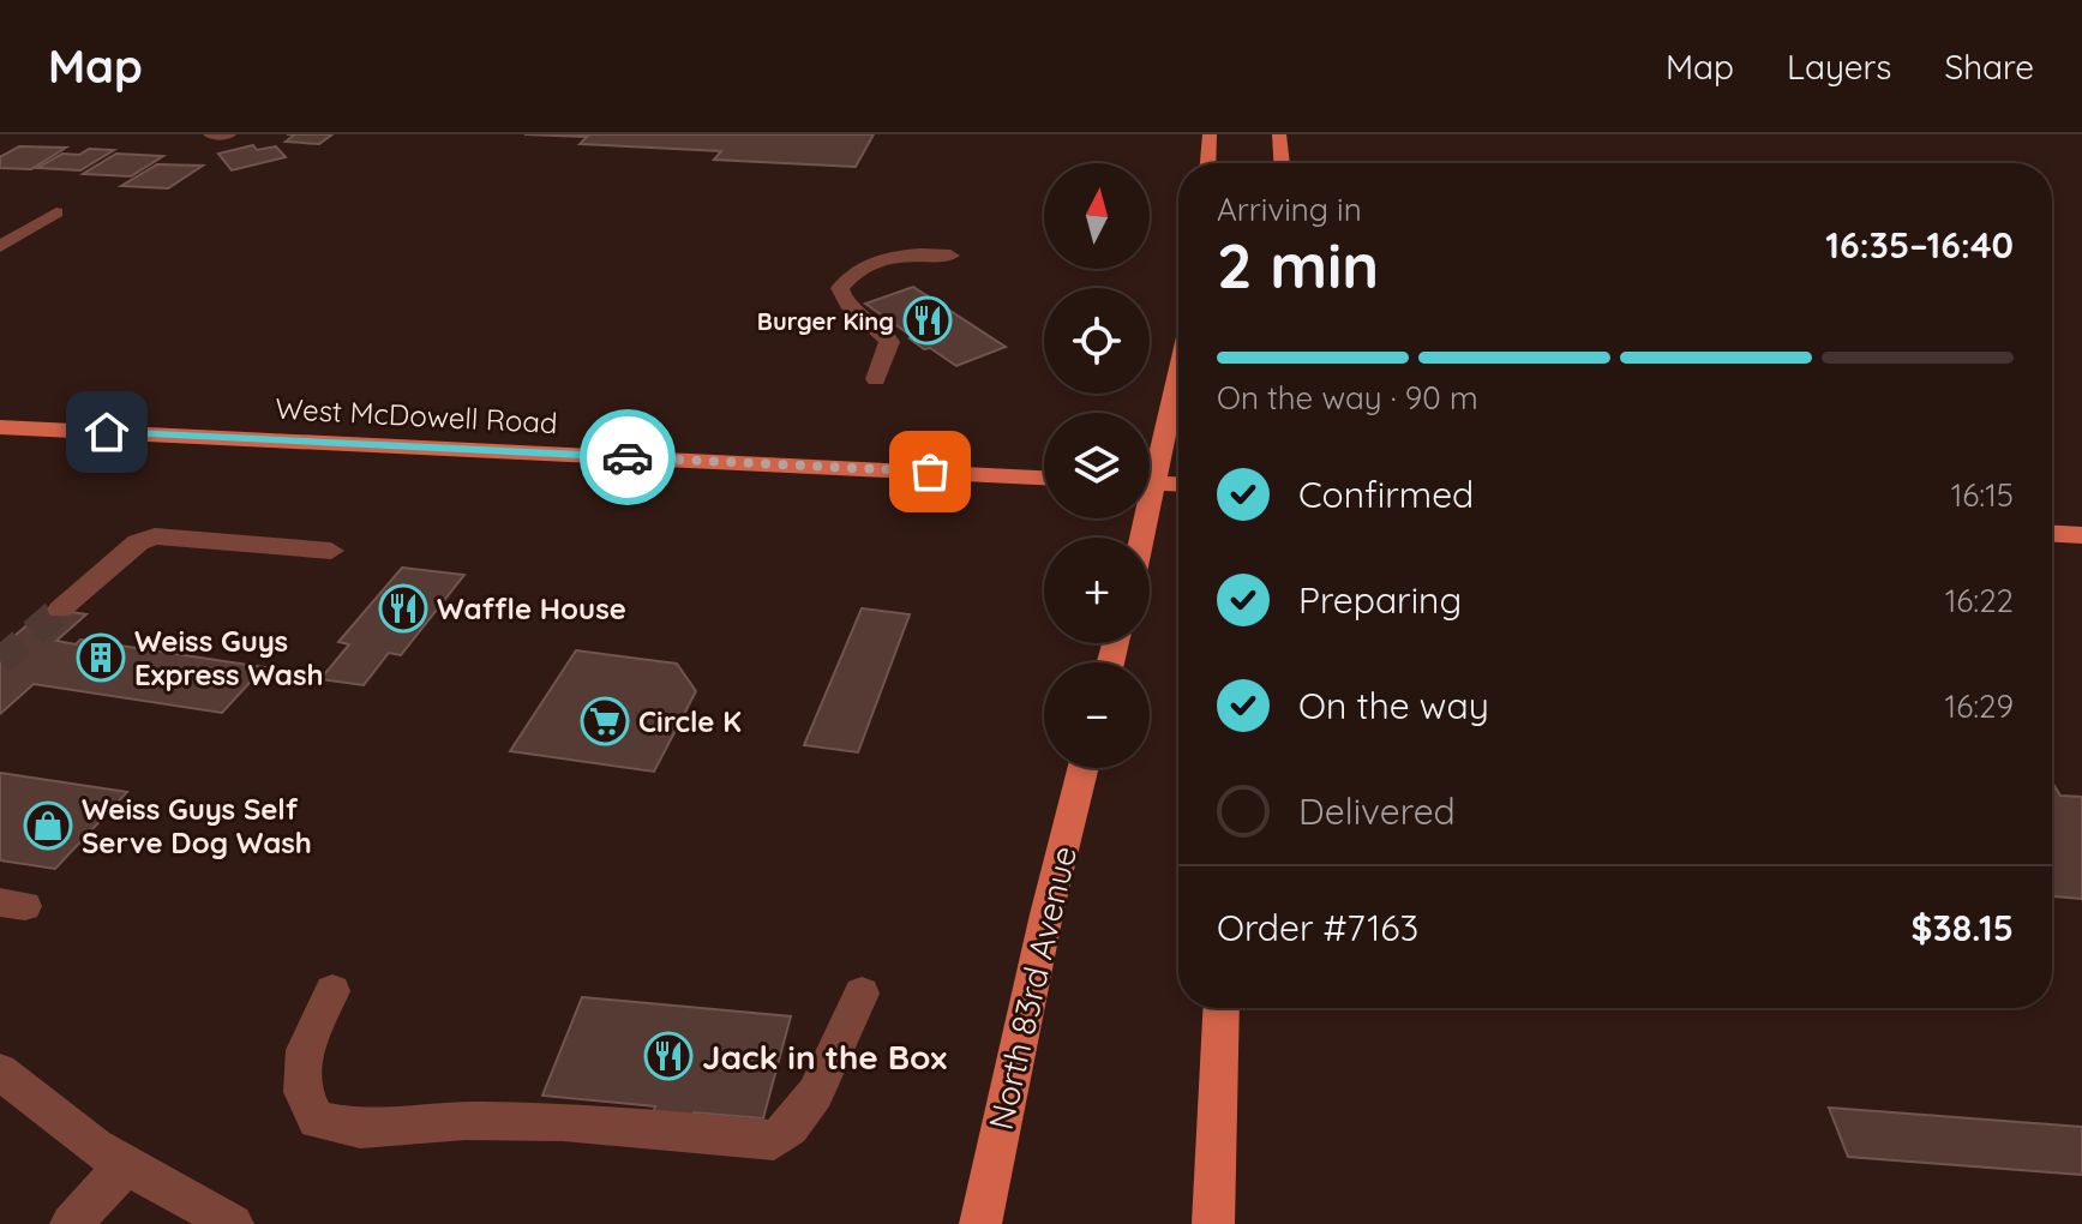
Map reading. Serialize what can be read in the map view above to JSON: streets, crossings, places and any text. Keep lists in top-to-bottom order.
{
  "streets": {
    "main road": ["West McDowell Road", "North 83rd Avenue"]
  },
  "places": {
    "restaurant": ["Burger King", "Waffle House", "Jack in the Box"],
    "building": ["Weiss Guys Express Wash"],
    "supermarket": ["Circle K"],
    "shop": ["Weiss Guys Self Serve Dog Wash"]
  },
  "north": "top",
  "page": {
    "header": "Map",
    "nav": ["Map", "Layers", "Share"],
    "map_buttons": ["+", "−"],
    "heading": ["2 min", "Arriving in", "16:35–16:40"],
    "panel": ["Order #7163", "$38.15"],
    "bar": "On the way · 90 m",
    "list": [
      ["Confirmed", "16:15"],
      ["Preparing", "16:22"],
      ["On the way", "16:29"],
      "Delivered"
    ]
  }
}
